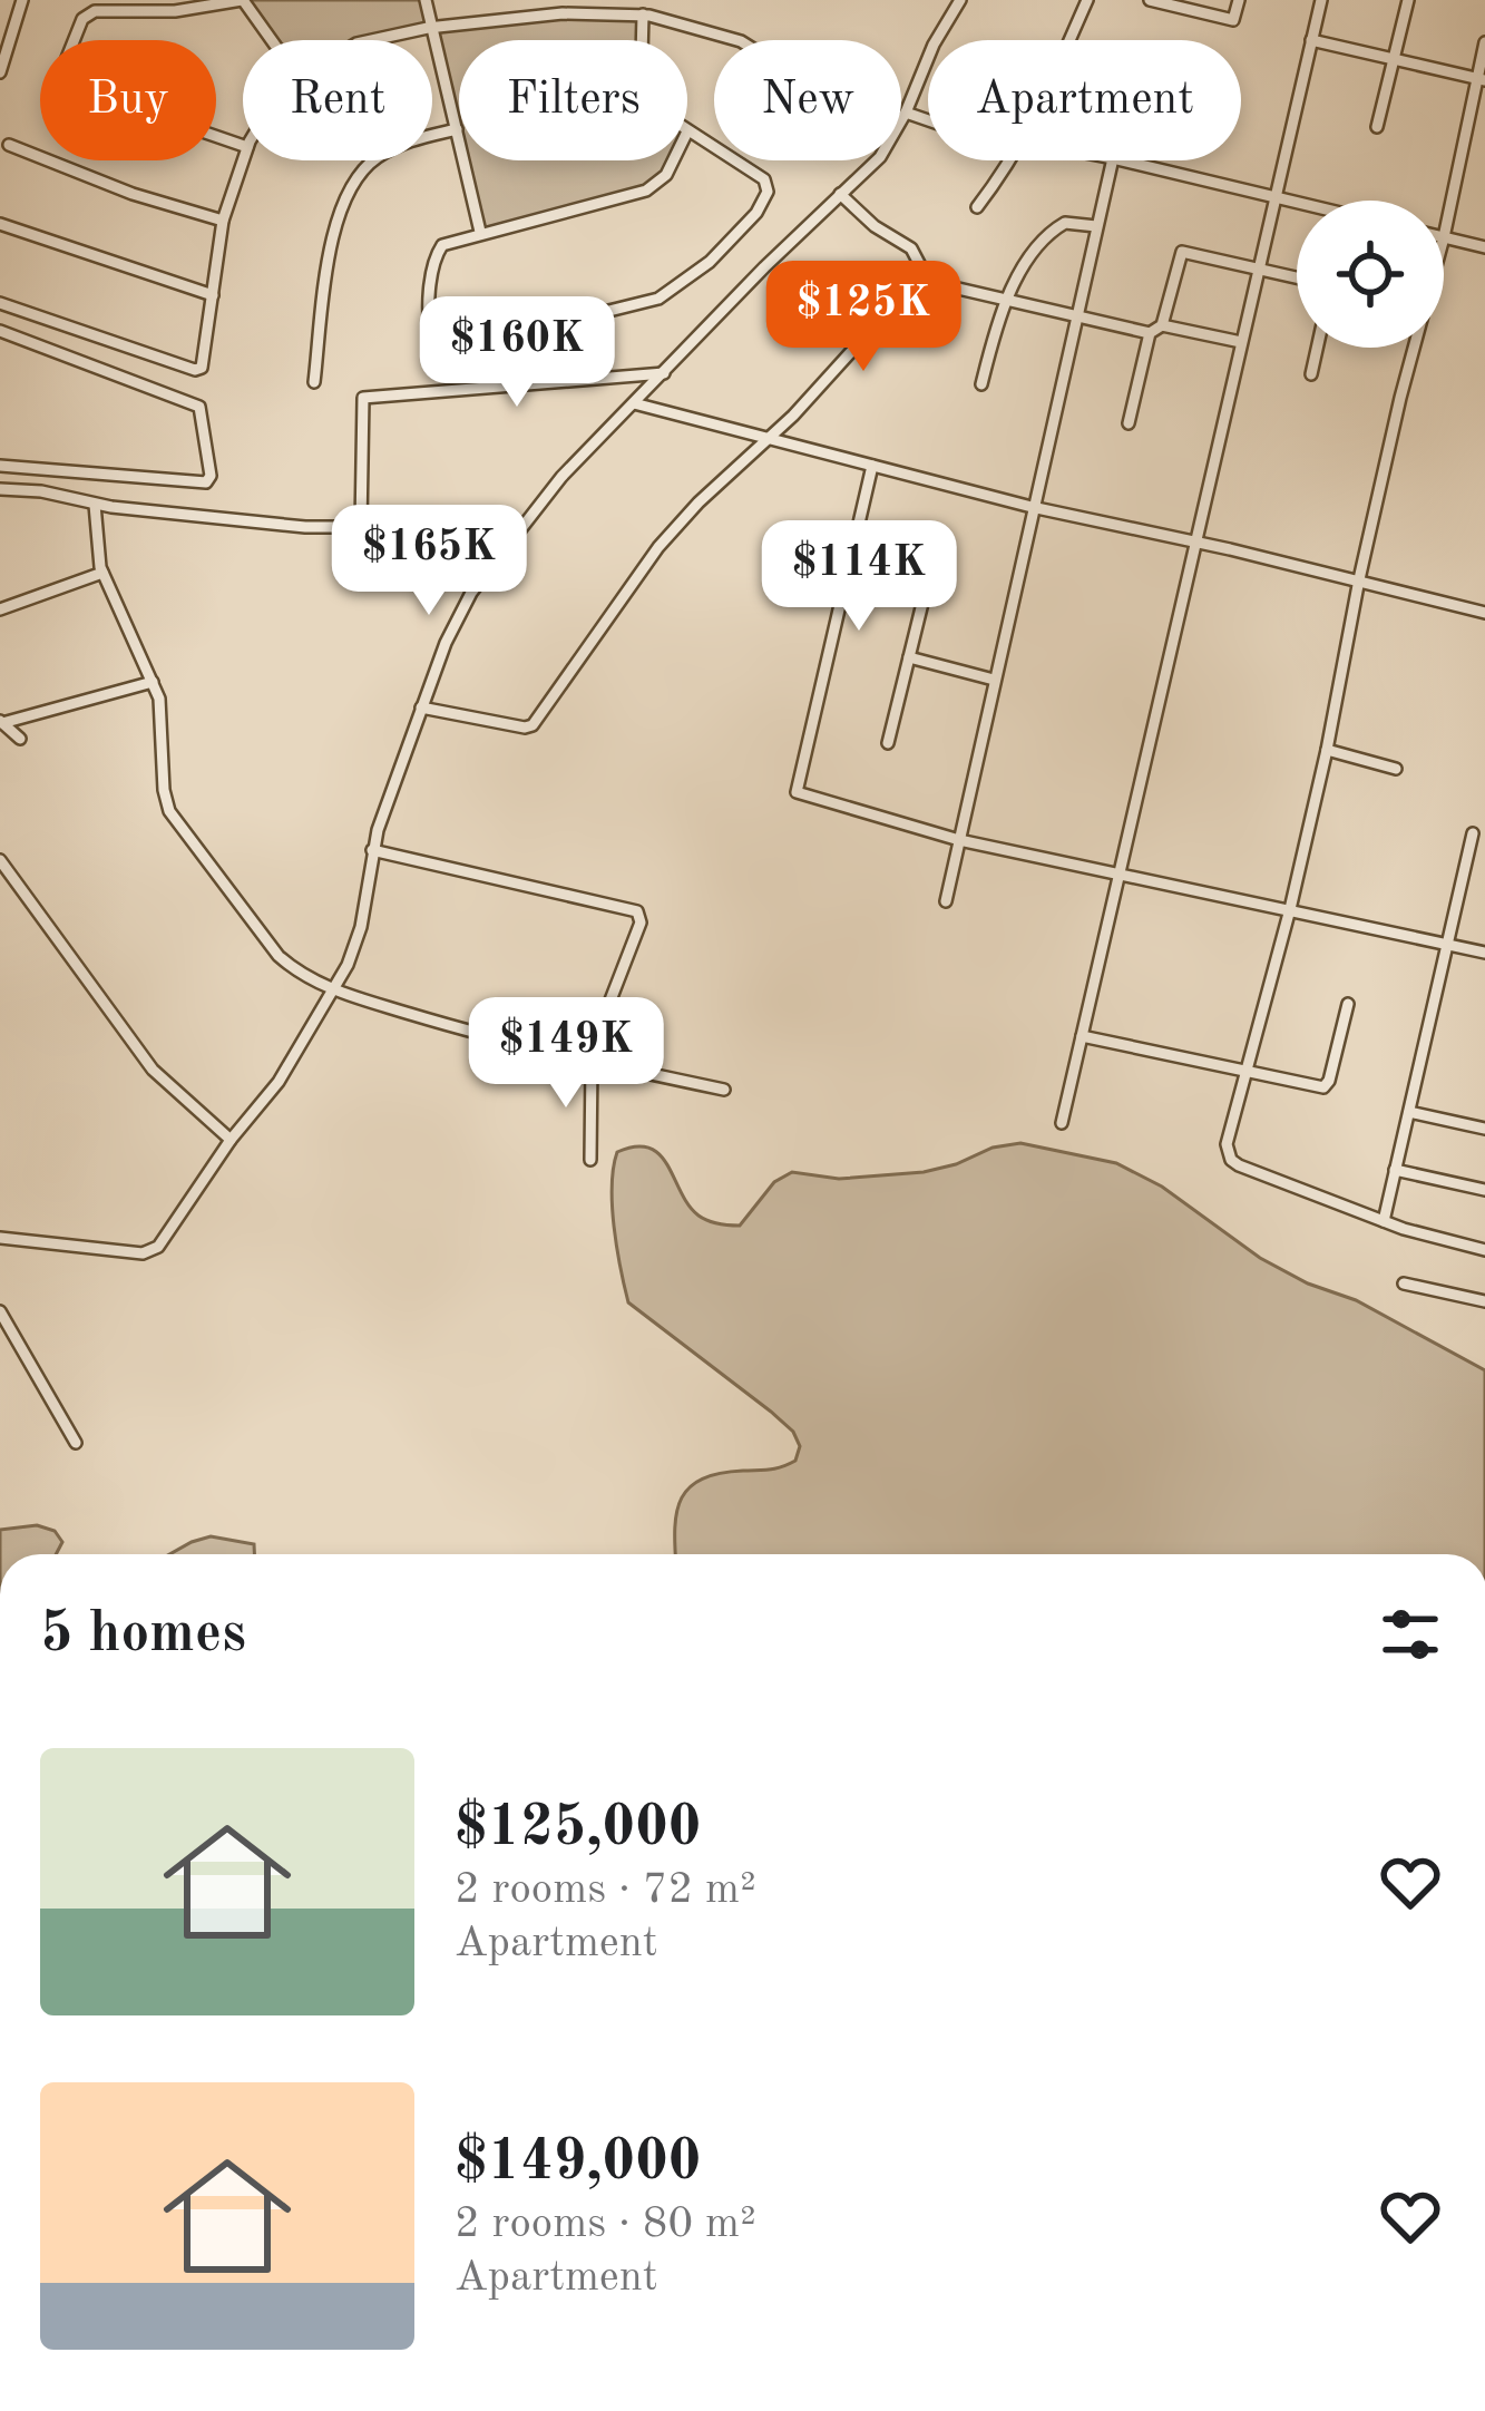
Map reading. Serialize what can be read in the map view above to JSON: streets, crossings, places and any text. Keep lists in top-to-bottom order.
{
  "page": {
    "chip": [
      "Buy",
      "Rent",
      "Filters",
      "New",
      "Apartment"
    ],
    "price": [
      "$125K",
      "$160K",
      "$165K",
      "$114K",
      "$149K"
    ],
    "heading": "5 homes",
    "list": [
      {
        "name": "$125,000",
        "note": "2 rooms · 72 m² · Apartment"
      },
      {
        "name": "$149,000",
        "note": "2 rooms · 80 m² · Apartment"
      }
    ]
  }
}
